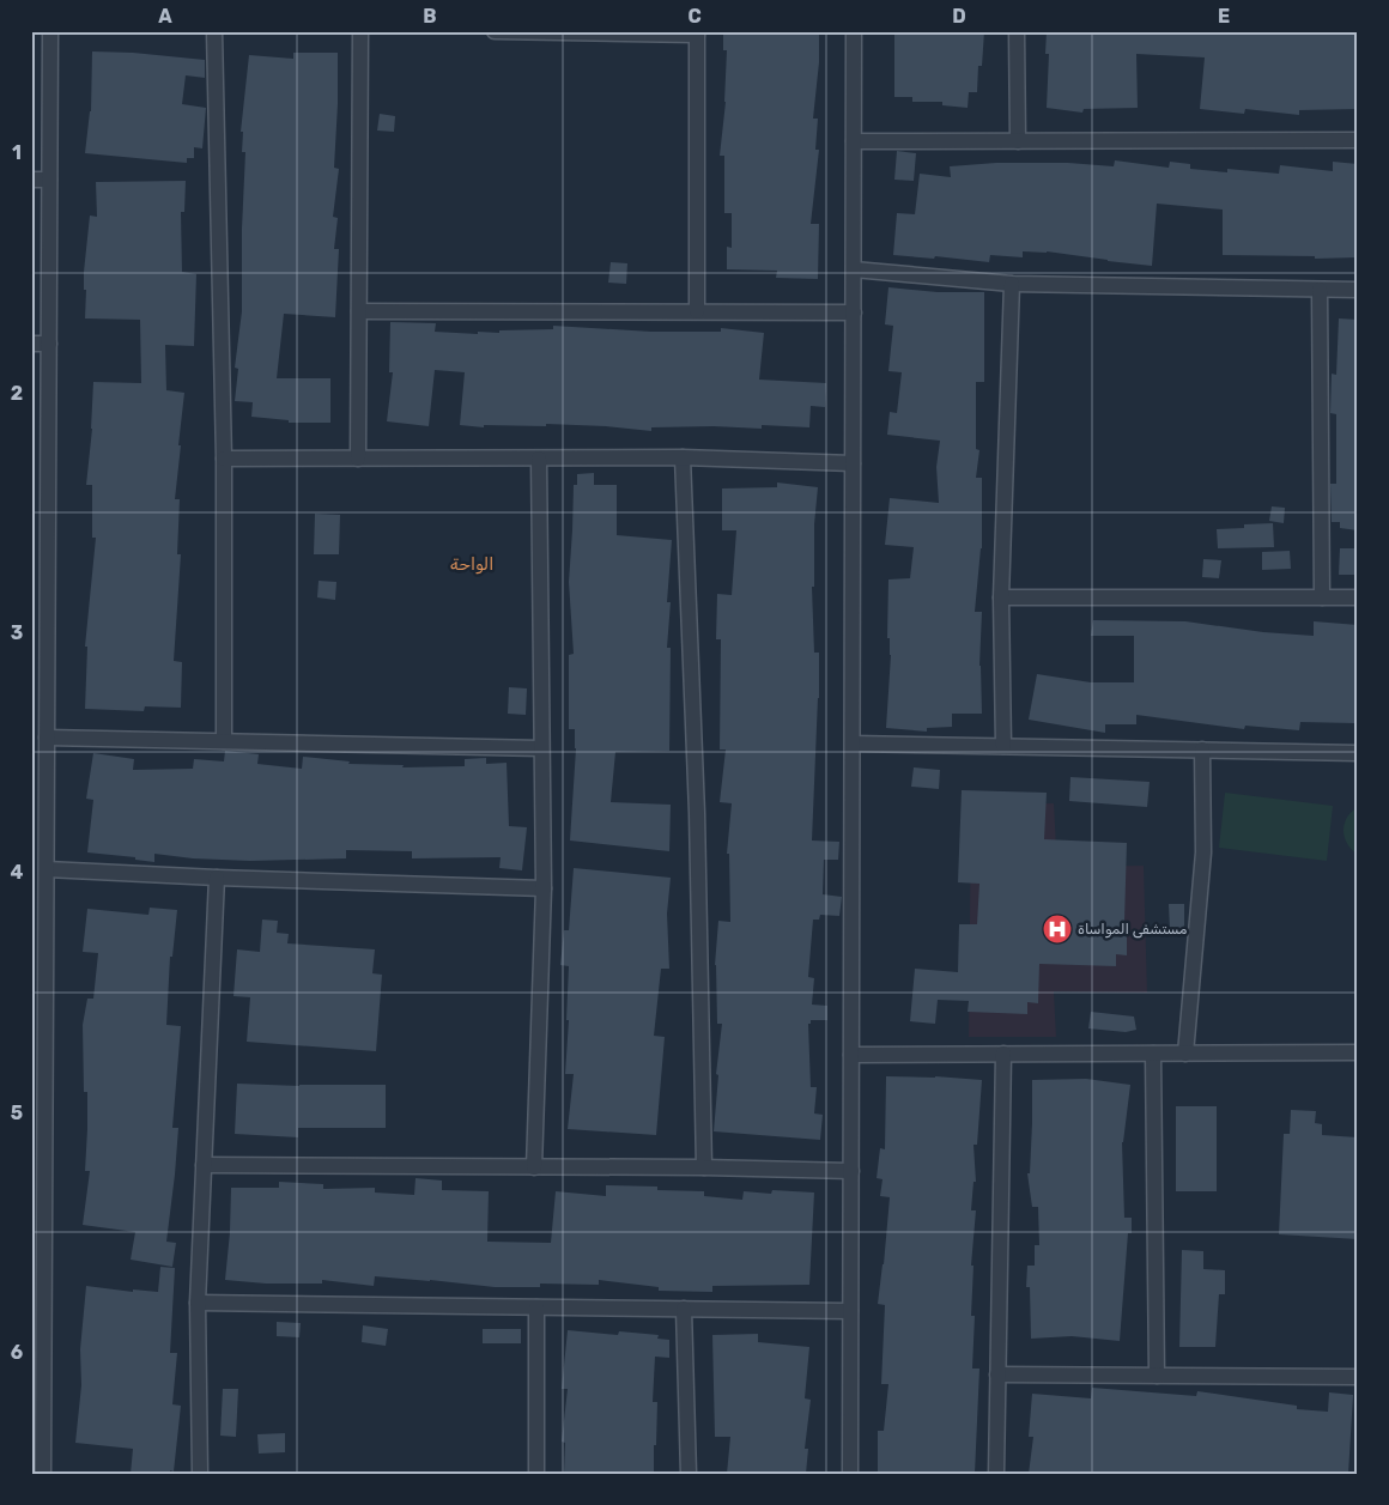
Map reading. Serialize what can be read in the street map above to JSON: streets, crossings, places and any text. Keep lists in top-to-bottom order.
{
  "districts": ["الواحة"],
  "places": {
    "hospital": ["مستشفى المواساة"]
  },
  "grid": {
    "columns": [
      "A",
      "B",
      "C",
      "D",
      "E"
    ],
    "rows": [
      "1",
      "2",
      "3",
      "4",
      "5",
      "6"
    ]
  }
}
